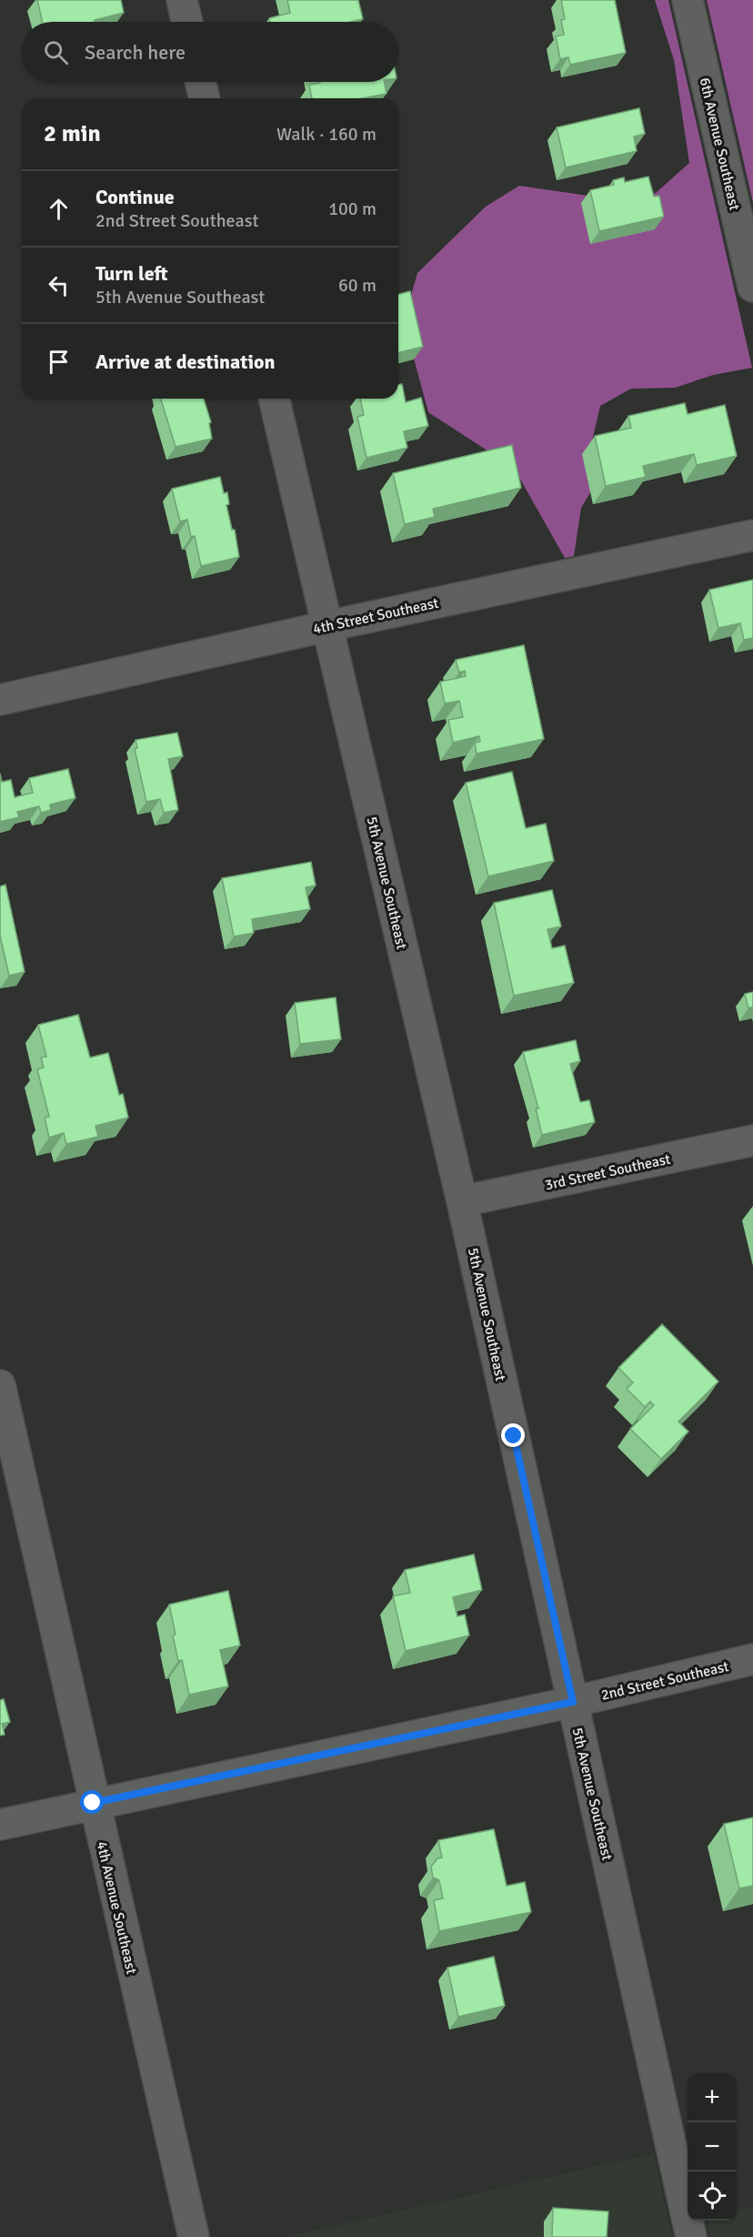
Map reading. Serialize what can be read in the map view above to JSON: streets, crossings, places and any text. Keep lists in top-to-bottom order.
{
  "streets": {
    "street": [
      "6th Avenue Southeast",
      "4th Street Southeast",
      "5th Avenue Southeast",
      "3rd Street Southeast",
      "2nd Street Southeast",
      "4th Avenue Southeast"
    ]
  },
  "crossings": [
    ["4th Street Southeast", "5th Avenue Southeast"],
    ["5th Avenue Southeast", "3rd Street Southeast"],
    ["5th Avenue Southeast", "2nd Street Southeast"],
    ["2nd Street Southeast", "4th Avenue Southeast"]
  ],
  "page": {
    "search": "Search here",
    "heading": ["2 min", "Walk · 160 m"],
    "list": [
      ["Continue", "2nd Street Southeast", "100 m"],
      ["Turn left", "5th Avenue Southeast", "60 m"],
      "Arrive at destination"
    ],
    "map_buttons": ["+", "−"]
  }
}
